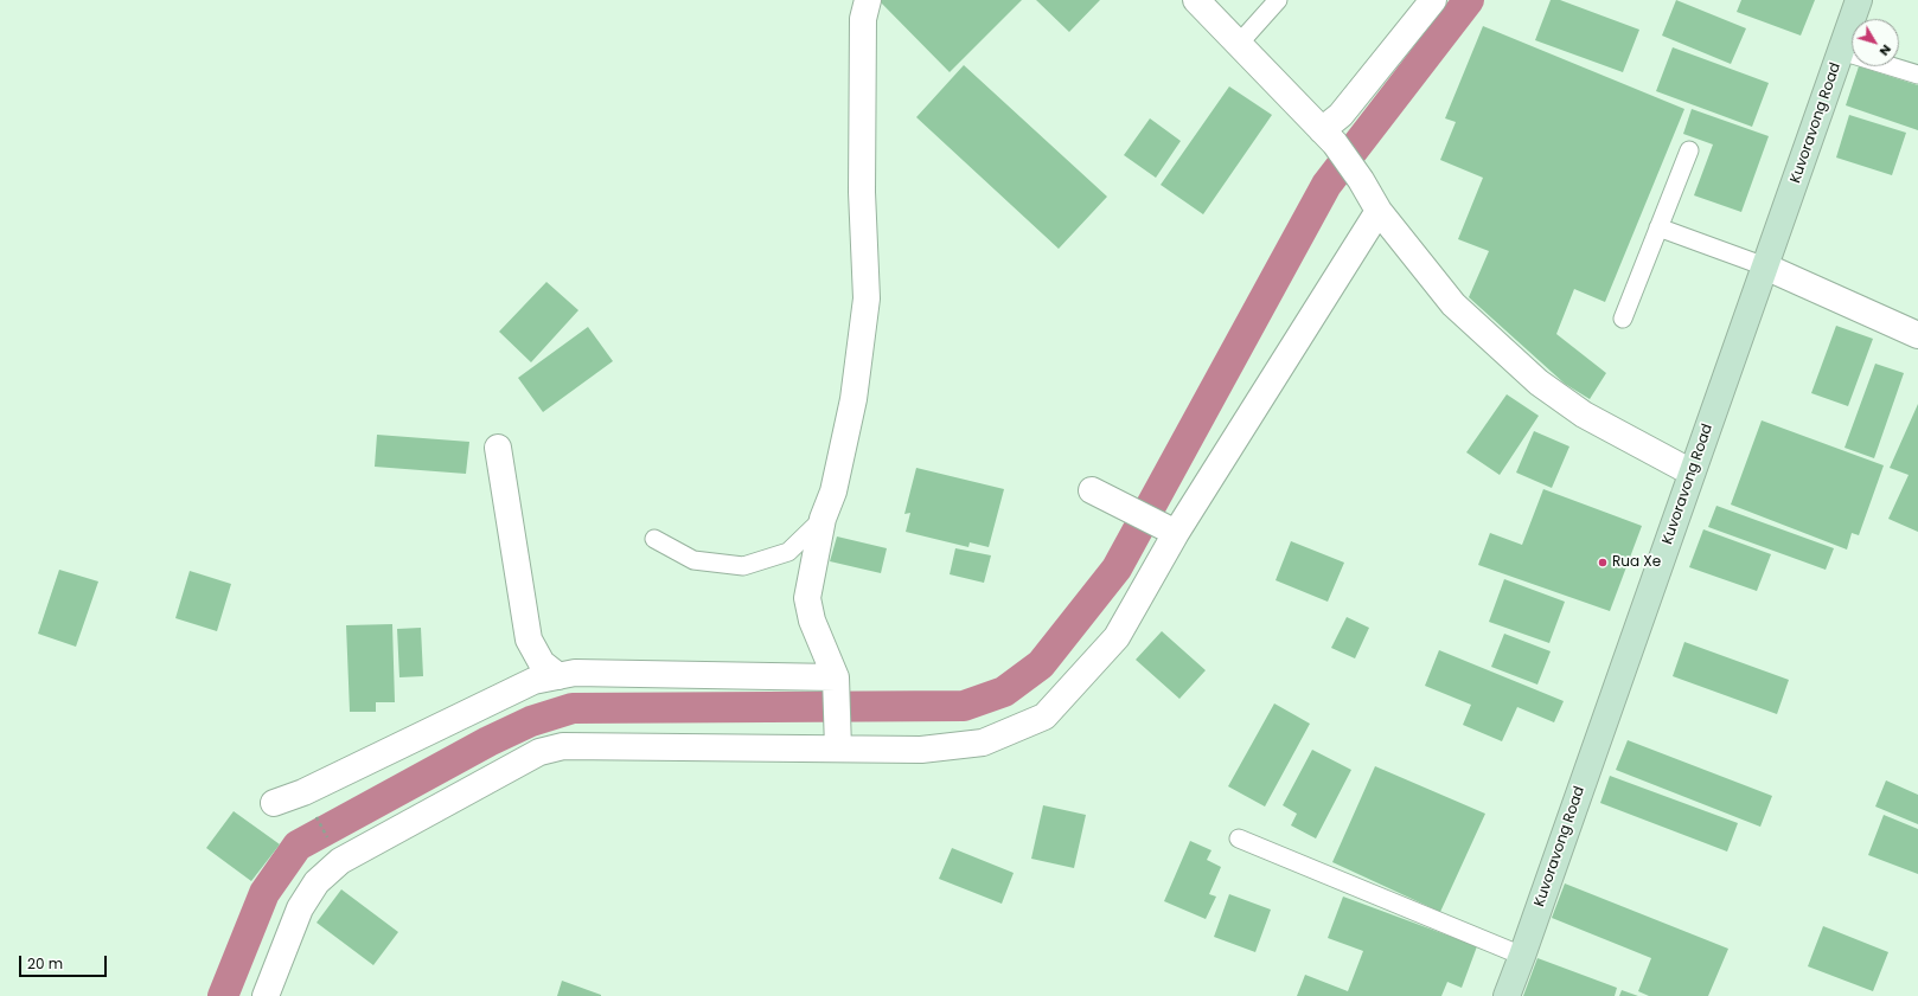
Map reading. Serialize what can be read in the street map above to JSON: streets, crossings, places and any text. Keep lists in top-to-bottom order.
{
  "streets": {
    "street": ["Kuvoravong Road"]
  },
  "places": ["Rua Xe"],
  "scale_bar": "20 m",
  "north": "bottom right"
}
